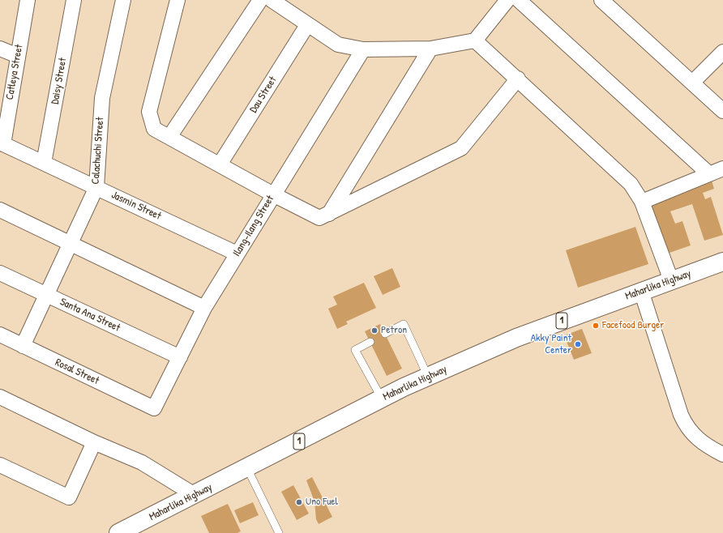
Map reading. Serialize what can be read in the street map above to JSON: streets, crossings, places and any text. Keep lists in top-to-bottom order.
{
  "streets": {
    "main road": ["Maharlika Highway", "1"],
    "street": [
      "Catleya Street",
      "Daisy Street",
      "Dau Street",
      "Calachuchi Street",
      "Jasmin Street",
      "Ilang-Ilang Street",
      "Santa Ana Street",
      "Rosal Street"
    ]
  },
  "crossings": [
    ["Catleya Street", "Jasmin Street"],
    ["Daisy Street", "Jasmin Street"],
    ["Calachuchi Street", "Jasmin Street"],
    ["Calachuchi Street", "Santa Ana Street"],
    ["Calachuchi Street", "Rosal Street"],
    ["Jasmin Street", "Ilang-Ilang Street"],
    ["Ilang-Ilang Street", "Santa Ana Street"],
    ["Ilang-Ilang Street", "Rosal Street"]
  ],
  "places": [
    "Facefood Burger",
    "Petron",
    "Akky Paint Center",
    "Uno Fuel"
  ]
}
